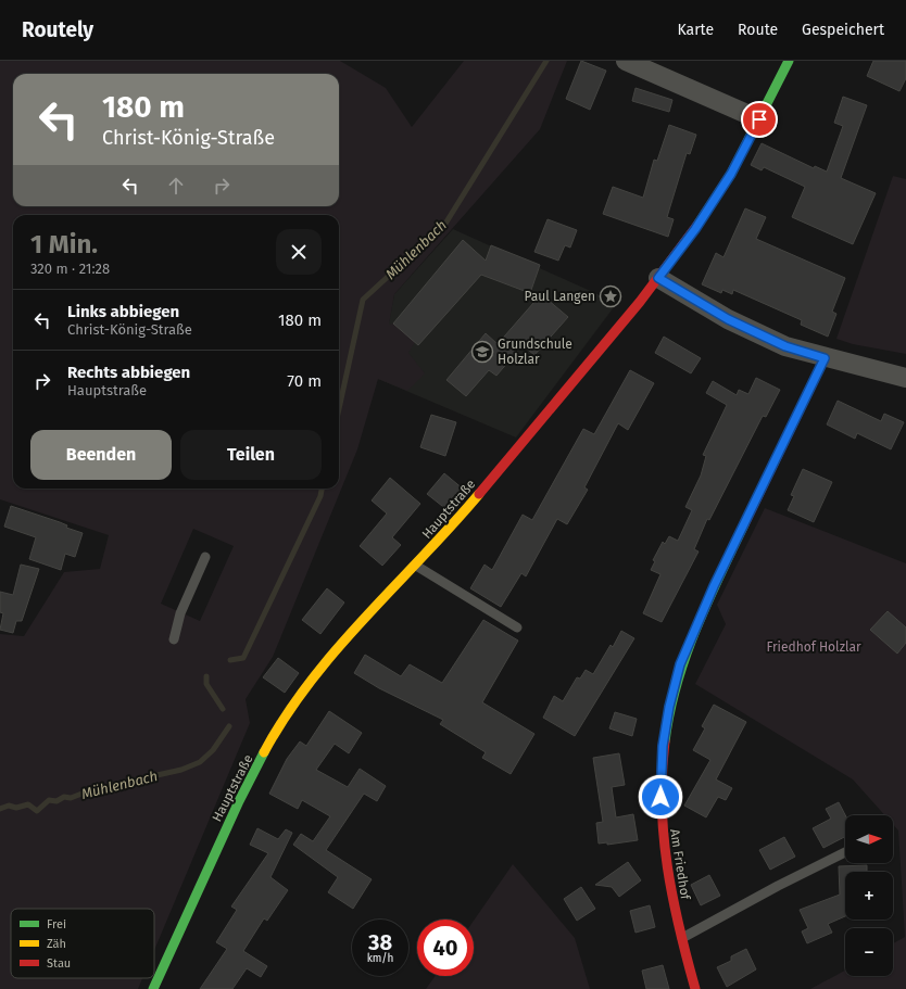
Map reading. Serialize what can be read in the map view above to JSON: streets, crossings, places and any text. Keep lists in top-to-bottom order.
{
  "streets": {
    "main road": ["Hauptstraße", "Am Friedhof"]
  },
  "water": ["Mühlenbach"],
  "parks": ["Friedhof Holzlar"],
  "places": {
    "place": ["Paul Langen"],
    "school or university": ["Grundschule Holzlar"]
  },
  "legend": ["Frei", "Zäh", "Stau"],
  "north": "right",
  "page": {
    "header": "Routely",
    "nav": ["Karte", "Route", "Gespeichert"],
    "turn": ["180 m", "Christ-König-Straße"],
    "heading": ["1 Min.", "320 m · 21:28"],
    "list": [
      {
        "name": "Links abbiegen",
        "note": "Christ-König-Straße",
        "value": "180 m"
      },
      {
        "name": "Rechts abbiegen",
        "note": "Hauptstraße",
        "value": "70 m"
      }
    ],
    "buttons": ["Beenden", "Teilen"],
    "map_buttons": ["+", "−"],
    "speed": "38 km/h",
    "limit": "40"
  }
}
